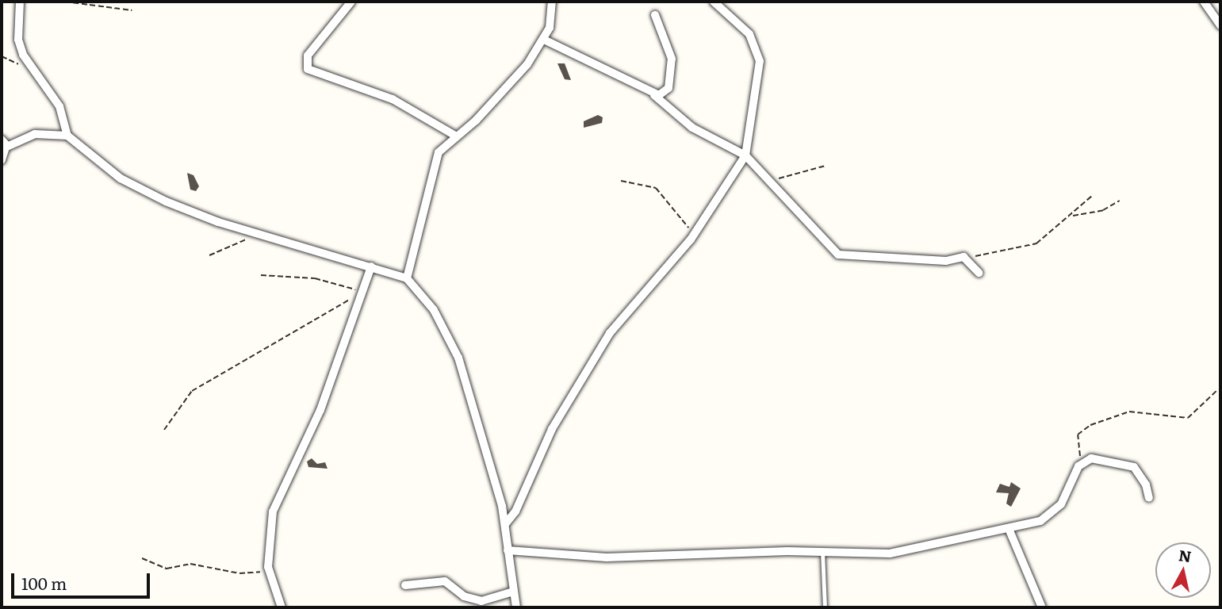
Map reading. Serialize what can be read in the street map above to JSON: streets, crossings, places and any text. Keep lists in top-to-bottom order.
{
  "scale_bar": "100 m",
  "north": "top"
}
